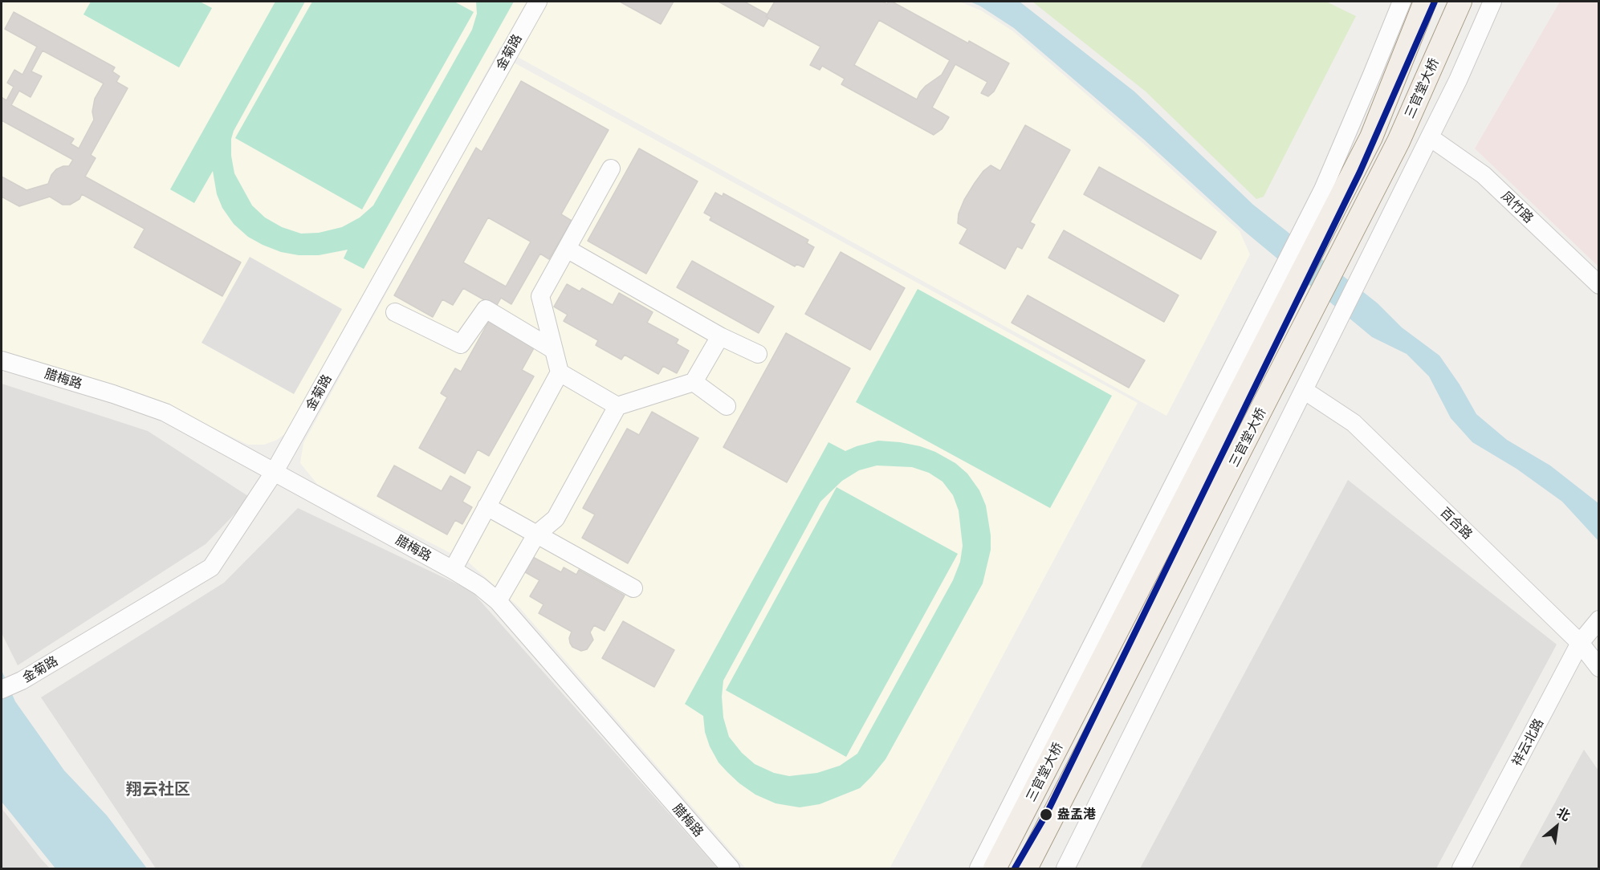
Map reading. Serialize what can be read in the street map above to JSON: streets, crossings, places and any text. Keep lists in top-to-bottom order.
{
  "streets": {
    "main road": ["三官堂大桥"],
    "street": [
      "金菊路",
      "凤竹路",
      "腊梅路",
      "百合路",
      "祥云北路"
    ]
  },
  "crossings": [
    ["金菊路", "腊梅路"],
    ["百合路", "祥云北路"]
  ],
  "districts": ["翔云社区"],
  "places": ["盎孟港"],
  "north": "top right"
}
